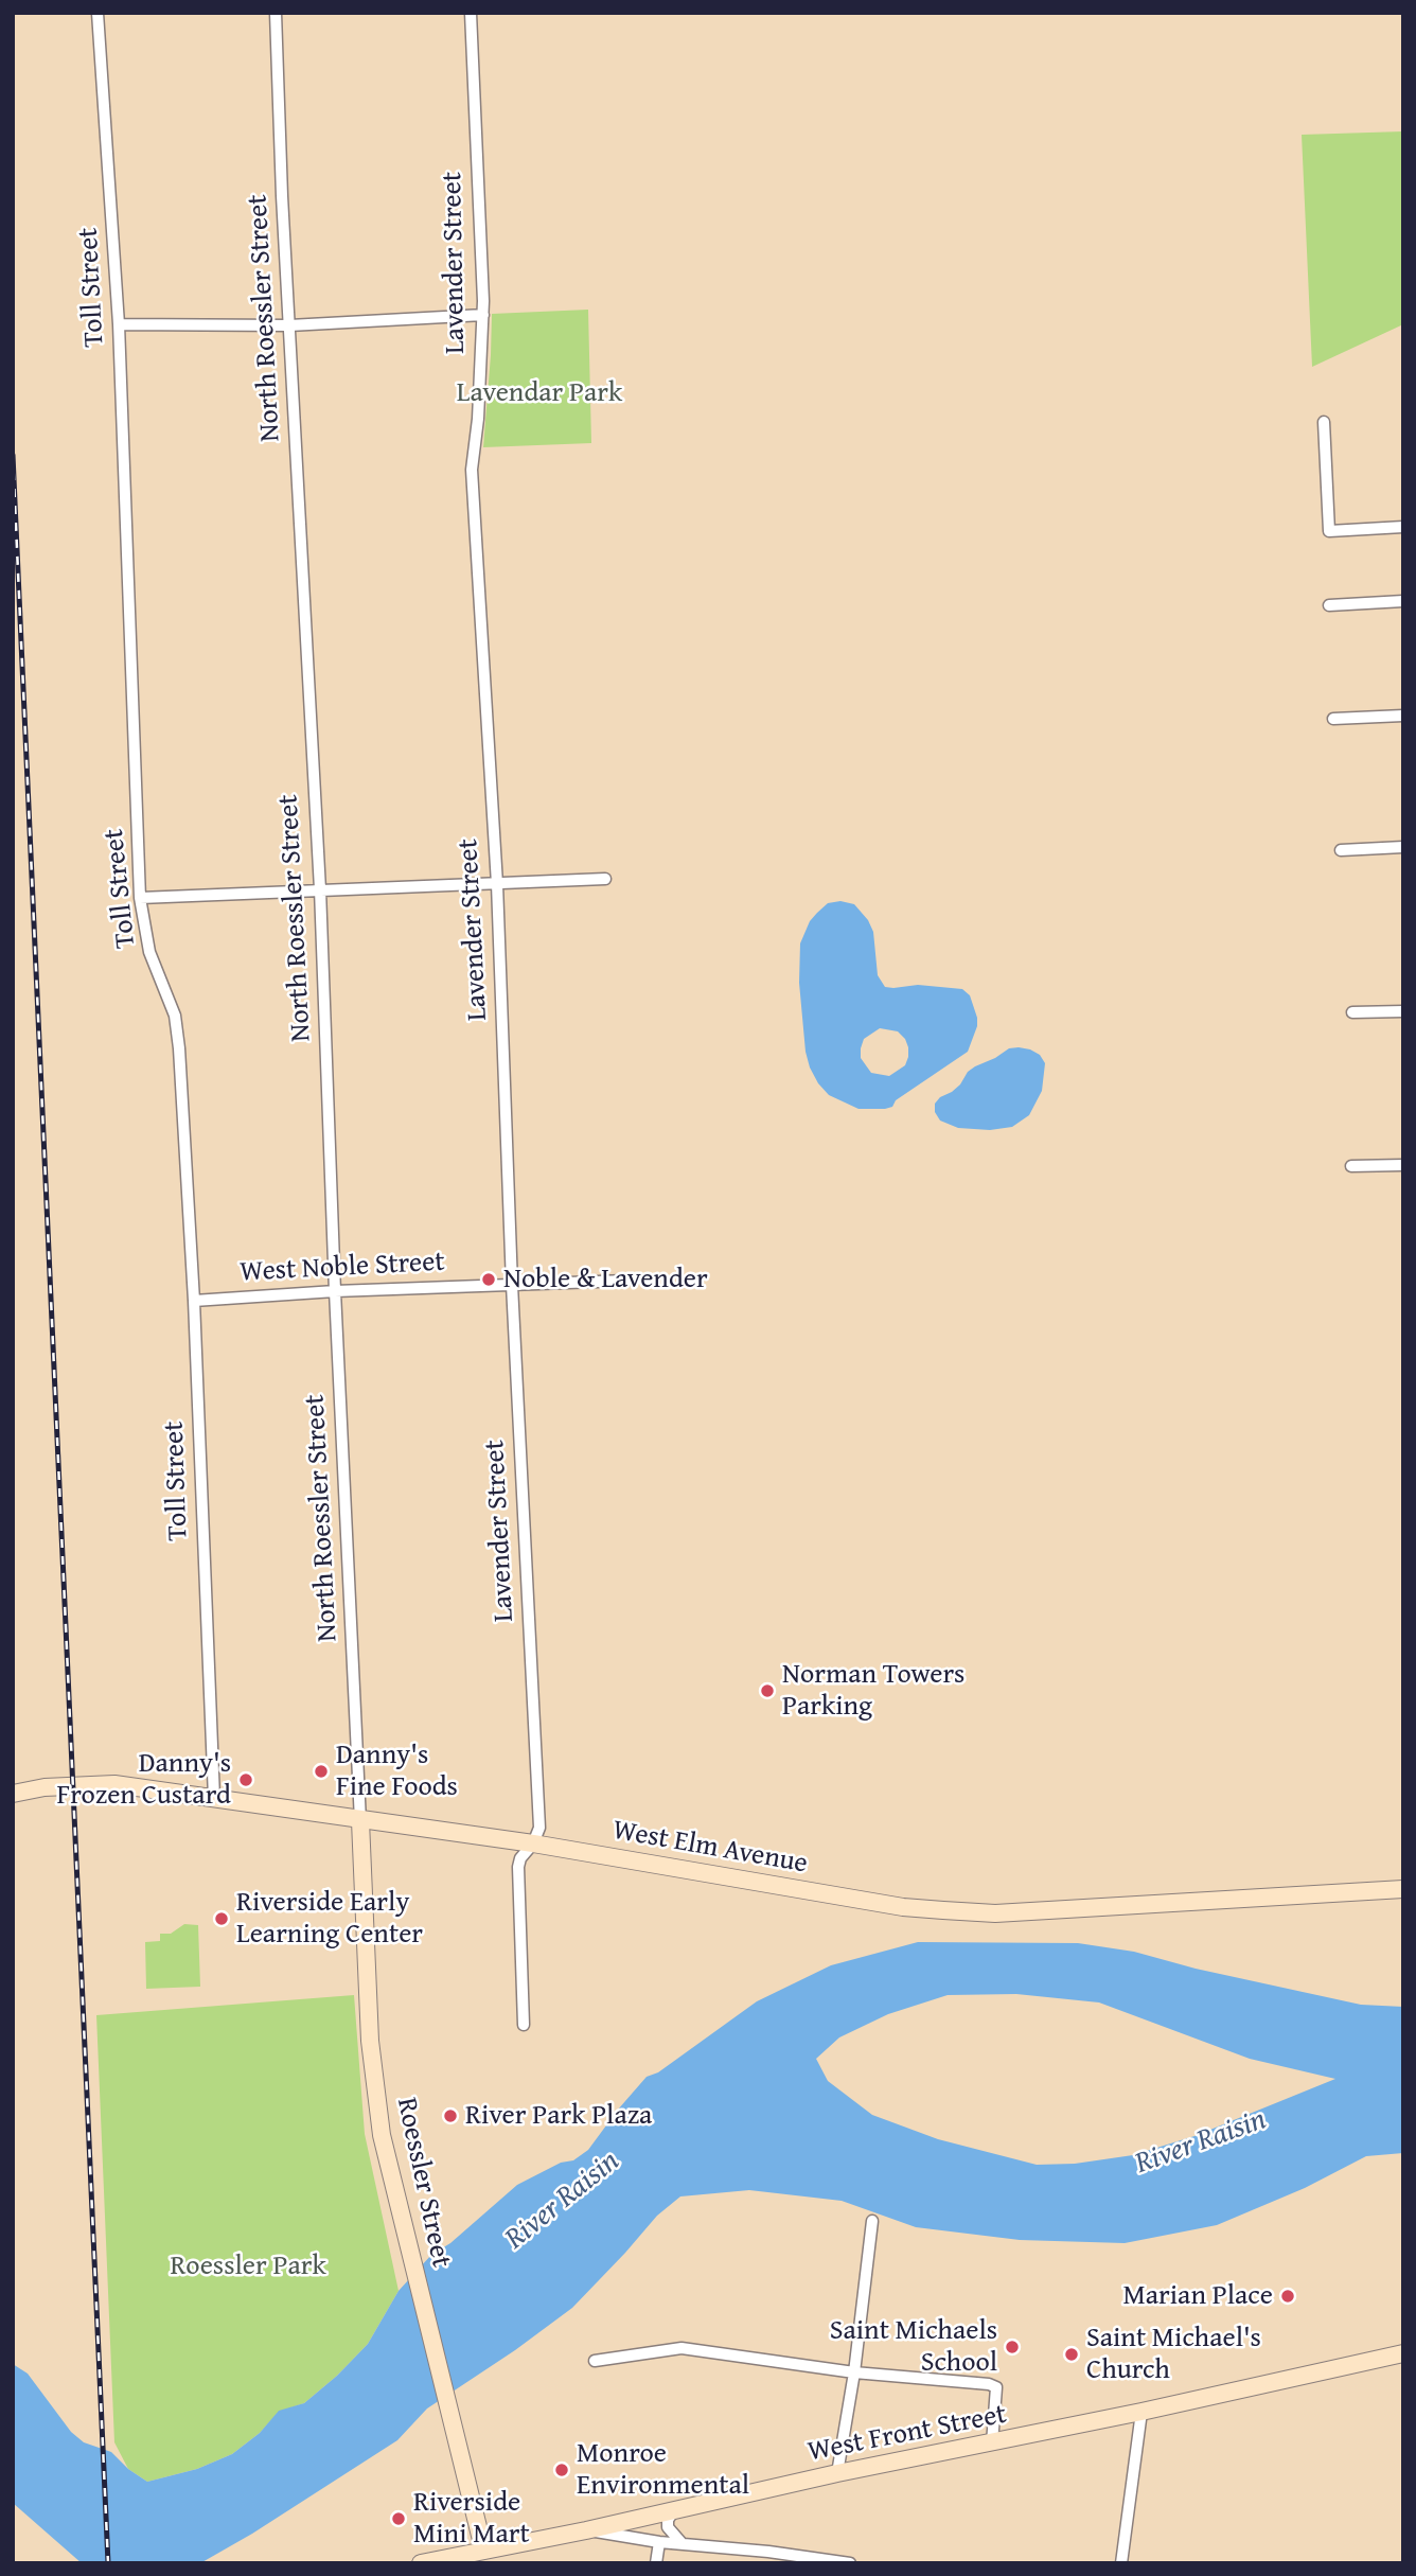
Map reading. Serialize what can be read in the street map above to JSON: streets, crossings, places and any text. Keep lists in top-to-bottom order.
{
  "streets": {
    "street": [
      "Lavender Street",
      "Toll Street",
      "North Roessler Street",
      "West Noble Street",
      "West Elm Avenue",
      "Roessler Street",
      "West Front Street"
    ]
  },
  "crossings": [
    ["Lavender Street", "West Noble Street"],
    ["Lavender Street", "West Elm Avenue"],
    ["Toll Street", "West Noble Street"],
    ["Toll Street", "West Elm Avenue"],
    ["North Roessler Street", "West Noble Street"],
    ["North Roessler Street", "West Elm Avenue"],
    ["North Roessler Street", "Roessler Street"],
    ["West Elm Avenue", "Roessler Street"],
    ["Roessler Street", "West Front Street"]
  ],
  "water": ["River Raisin"],
  "parks": ["Lavendar Park", "Roessler Park"],
  "places": [
    "Noble & Lavender",
    "Norman Towers Parking",
    "Danny's Fine Foods",
    "Danny's Frozen Custard",
    "Riverside Early Learning Center",
    "River Park Plaza",
    "Marian Place",
    "Saint Michaels School",
    "Saint Michael's Church",
    "Monroe Environmental",
    "Riverside Mini Mart"
  ]
}
